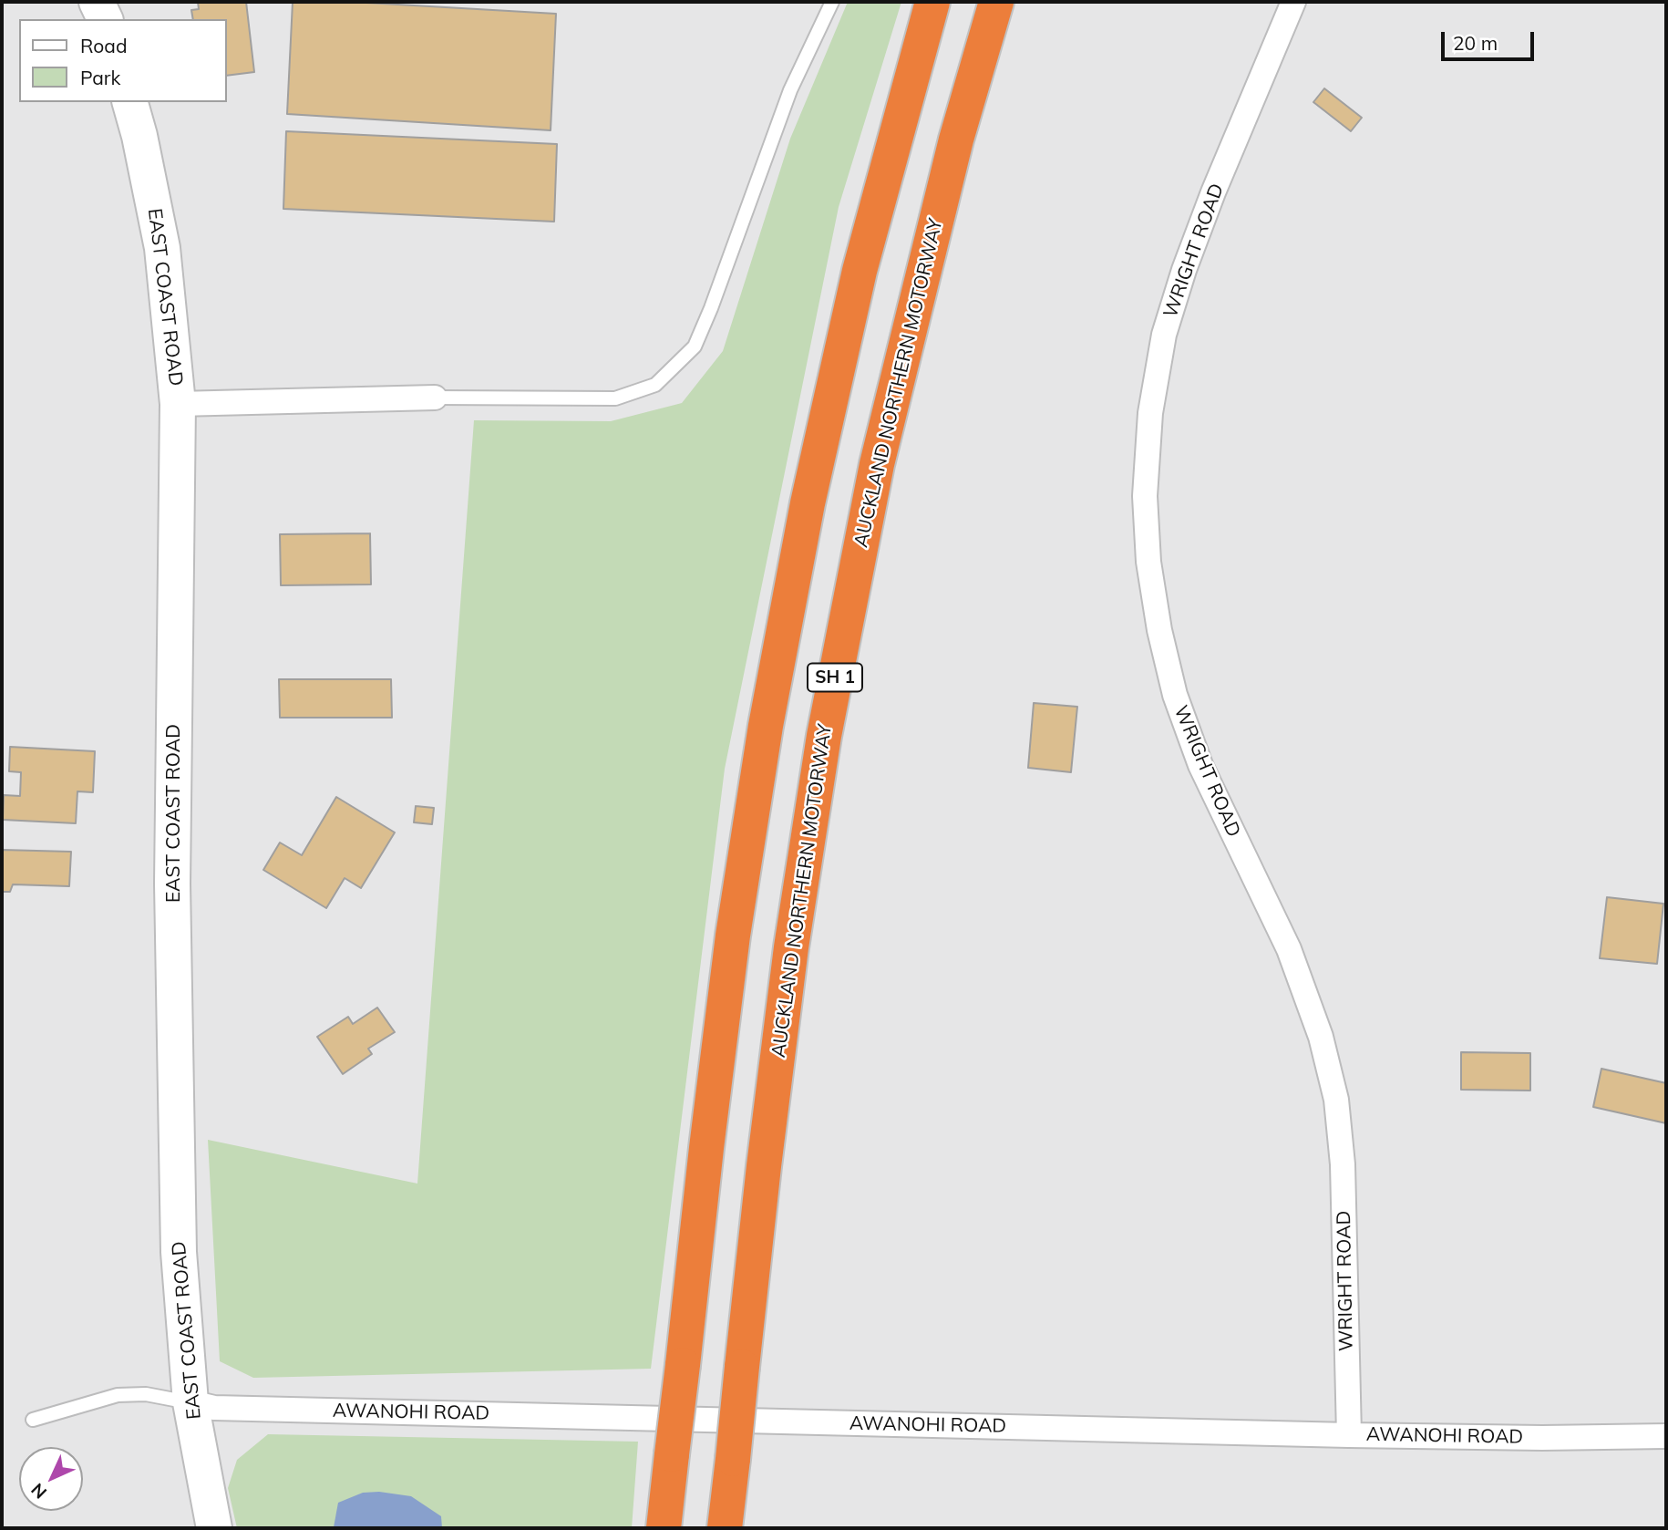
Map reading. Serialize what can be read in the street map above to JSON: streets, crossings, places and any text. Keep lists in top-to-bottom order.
{
  "streets": {
    "highway": ["AUCKLAND NORTHERN MOTORWAY", "SH 1"],
    "main road": ["EAST COAST ROAD"],
    "street": ["WRIGHT ROAD", "AWANOHI ROAD"]
  },
  "crossings": [
    ["WRIGHT ROAD", "AWANOHI ROAD"],
    ["EAST COAST ROAD", "AWANOHI ROAD"]
  ],
  "legend": ["Road", "Park"],
  "scale_bar": "20 m",
  "north": "bottom left"
}
